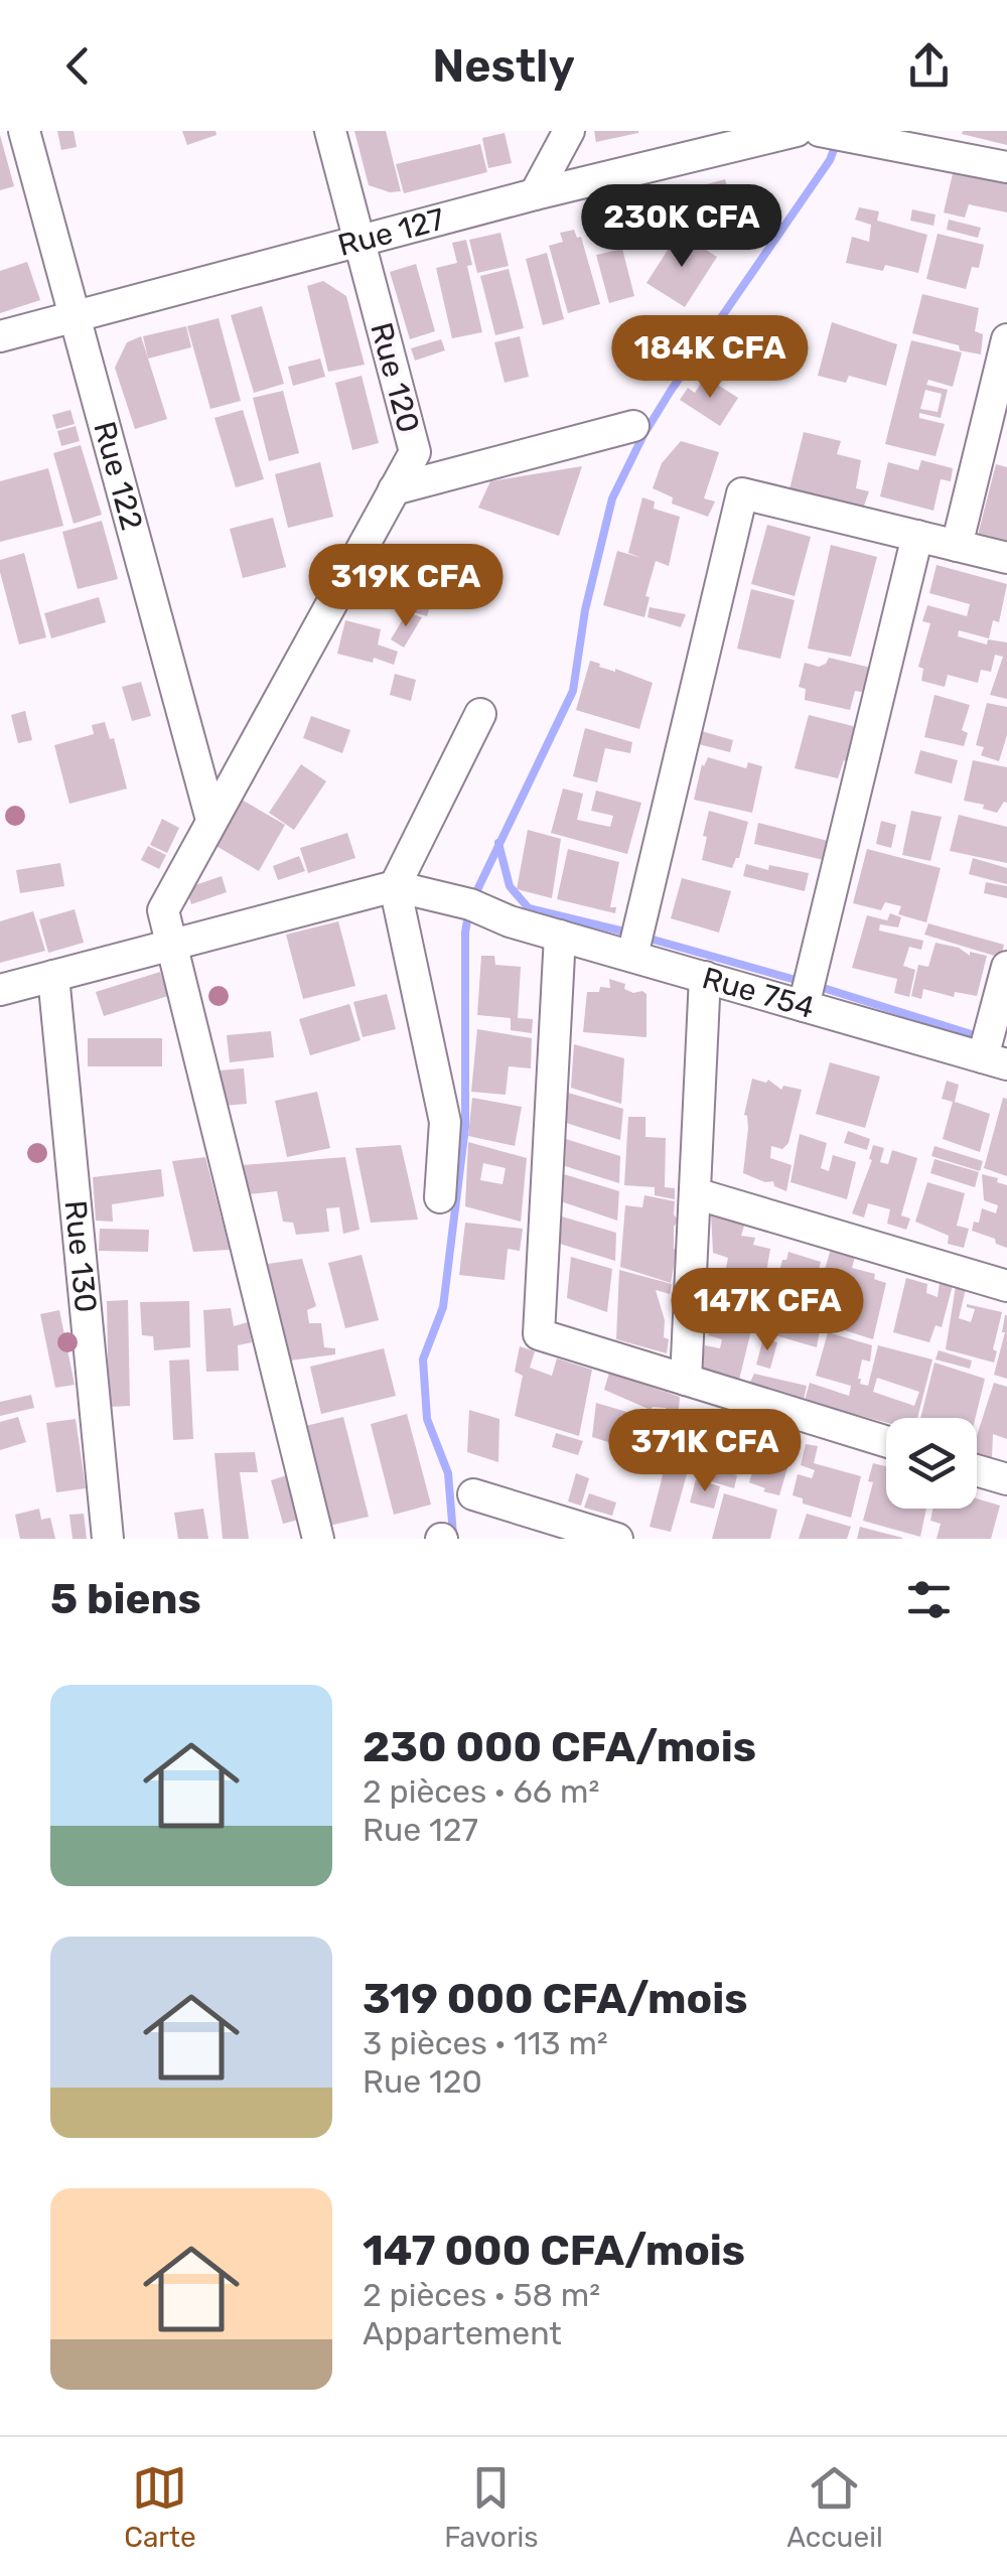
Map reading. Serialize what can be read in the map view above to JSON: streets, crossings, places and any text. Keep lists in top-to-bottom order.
{
  "streets": {
    "street": [
      "Rue 127",
      "Rue 120",
      "Rue 122",
      "Rue 754",
      "Rue 130"
    ]
  },
  "crossings": [
    ["Rue 127", "Rue 120"],
    ["Rue 127", "Rue 122"],
    ["Rue 120", "Rue 122"]
  ],
  "page": {
    "header": "Nestly",
    "price": [
      "230K CFA",
      "184K CFA",
      "319K CFA",
      "147K CFA",
      "371K CFA"
    ],
    "heading": "5 biens",
    "list": [
      {
        "name": "230 000 CFA/mois",
        "note": "2 pièces · 66 m² · Rue 127"
      },
      {
        "name": "319 000 CFA/mois",
        "note": "3 pièces · 113 m² · Rue 120"
      },
      {
        "name": "147 000 CFA/mois",
        "note": "2 pièces · 58 m² · Appartement"
      }
    ],
    "tabs": ["Carte", "Favoris", "Accueil"]
  }
}
